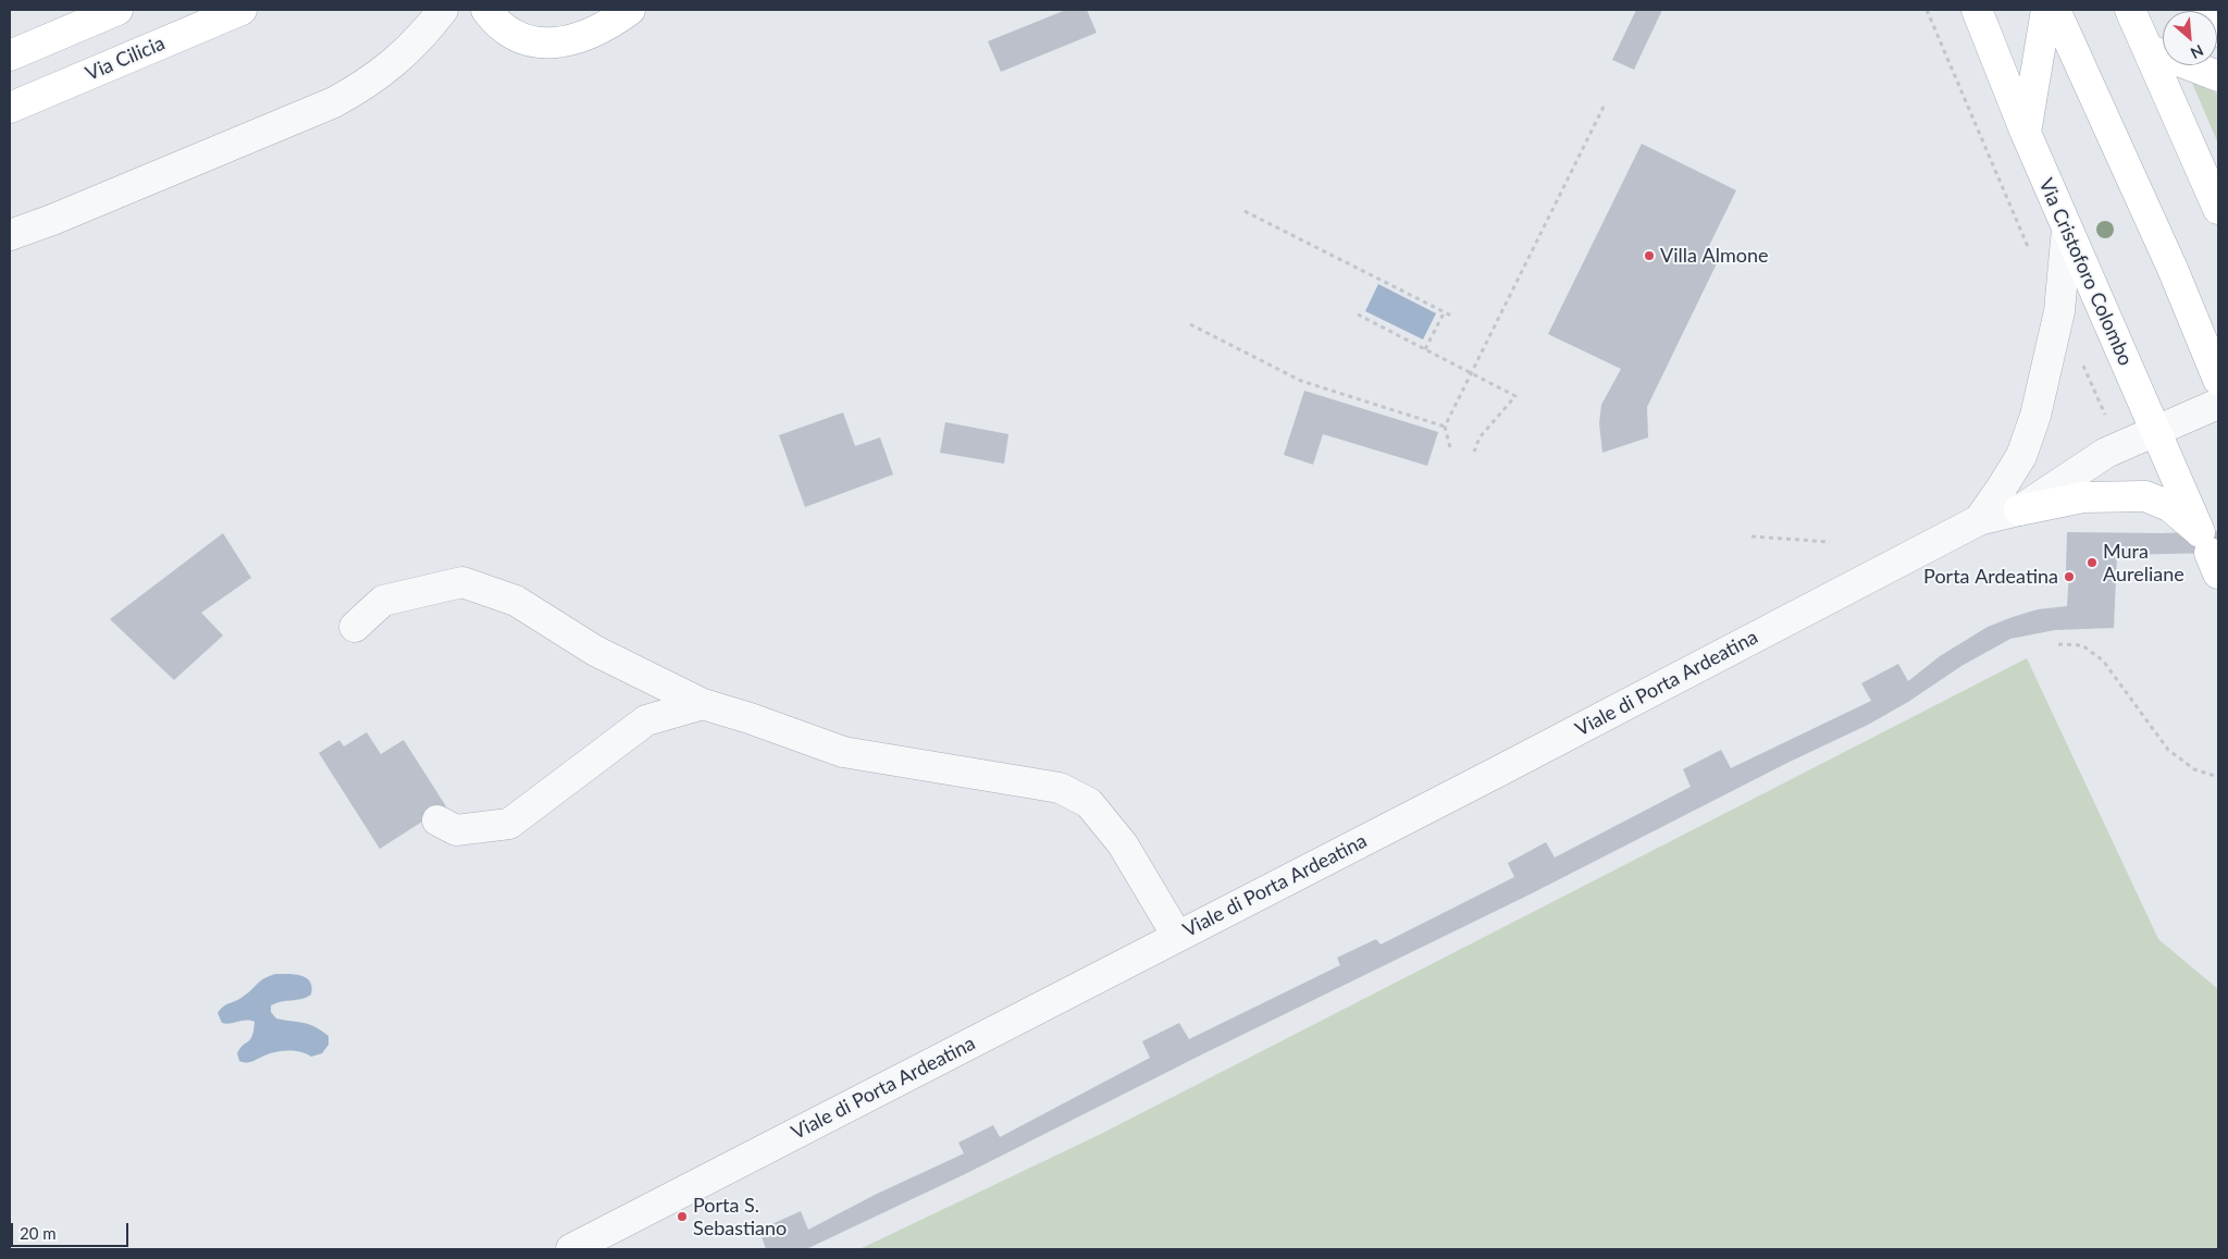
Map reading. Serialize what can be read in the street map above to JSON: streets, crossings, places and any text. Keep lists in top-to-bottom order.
{
  "streets": {
    "main road": ["Via Cilicia", "Via Cristoforo Colombo"],
    "street": ["Viale di Porta Ardeatina"]
  },
  "crossings": [
    ["Via Cristoforo Colombo", "Viale di Porta Ardeatina"]
  ],
  "places": [
    "Villa Almone",
    "Mura Aureliane",
    "Porta Ardeatina",
    "Porta S. Sebastiano"
  ],
  "scale_bar": "20 m",
  "north": "bottom right"
}
